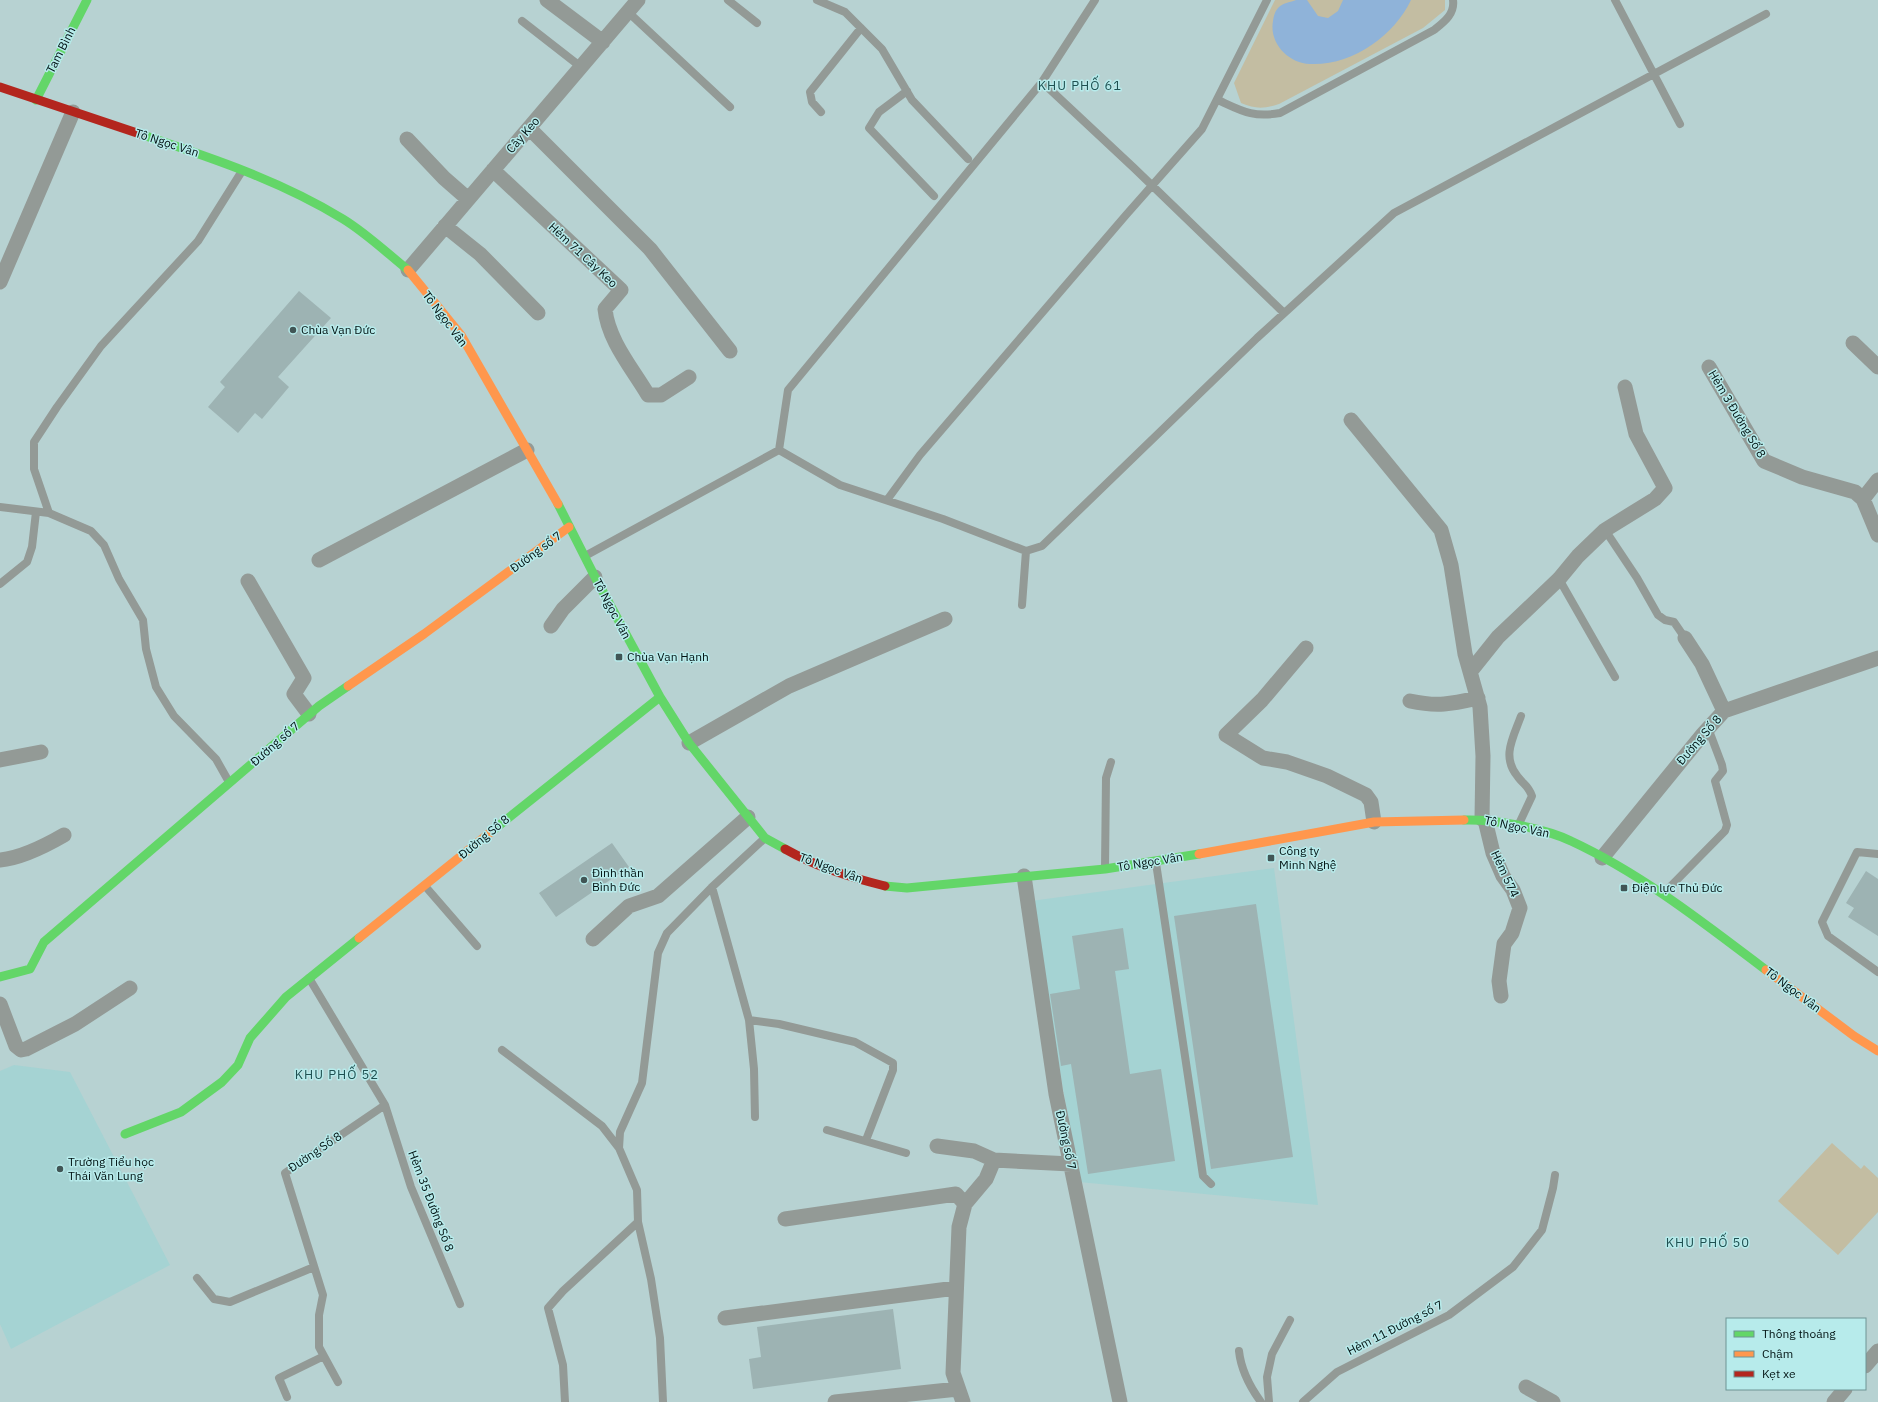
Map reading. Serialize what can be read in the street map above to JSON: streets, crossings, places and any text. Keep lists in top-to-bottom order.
{
  "streets": {
    "main road": [
      "Tam Bình",
      "Tô Ngọc Vân",
      "Đường số 7",
      "Đường Số 8"
    ],
    "street": [
      "Cây Keo",
      "Hẻm 71 Cây Keo",
      "Hẻm 3 Đường Số 8",
      "Hẻm 574"
    ],
    "lane": ["Hẻm 35 Đường Số 8", "Hẻm 11 Đường số 7"]
  },
  "crossings": [
    ["Tam Bình", "Tô Ngọc Vân"],
    ["Cây Keo", "Tô Ngọc Vân"],
    ["Cây Keo", "Hẻm 71 Cây Keo"],
    ["Tô Ngọc Vân", "Đường số 7"],
    ["Tô Ngọc Vân", "Đường Số 8"],
    ["Tô Ngọc Vân", "Hẻm 574"],
    ["Đường Số 8", "Hẻm 35 Đường Số 8"]
  ],
  "districts": ["KHU PHỐ 61", "KHU PHỐ 52", "KHU PHỐ 50"],
  "places": {
    "other": ["Chùa Vạn Đức", "Đình thần Bình Đức", "Trường Tiểu học Thái Văn Lung"],
    "transit": ["Chùa Vạn Hạnh", "Công ty Minh Nghệ", "Điện lực Thủ Đức"]
  },
  "legend": ["Thông thoáng", "Chậm", "Kẹt xe"]
}
